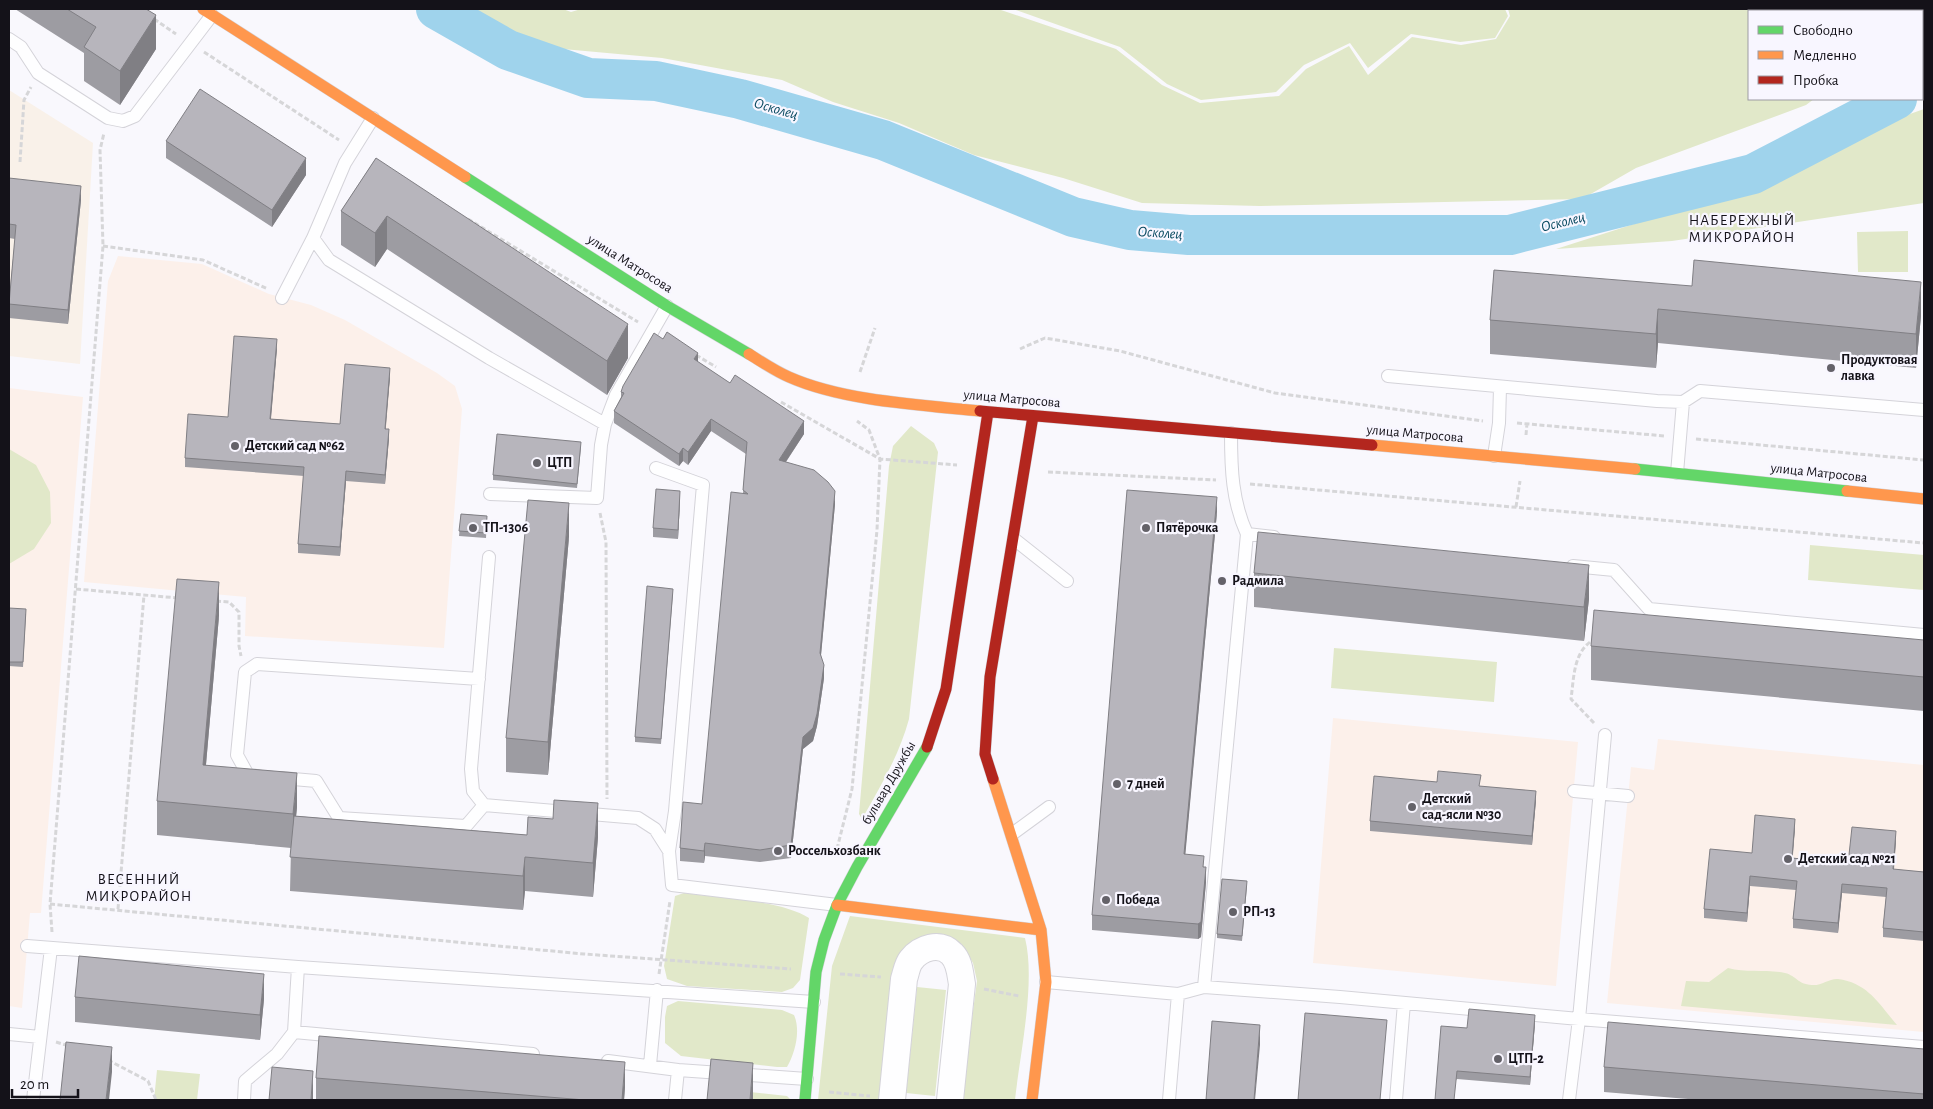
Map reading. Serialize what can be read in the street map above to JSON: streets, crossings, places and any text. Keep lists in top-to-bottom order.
{
  "streets": {
    "main road": ["улица Матросова", "бульвар Дружбы"]
  },
  "crossings": [
    ["улица Матросова", "бульвар Дружбы"]
  ],
  "districts": ["НАБЕРЕЖНЫЙ МИКРОРАЙОН", "ВЕСЕННИЙ МИКРОРАЙОН"],
  "water": ["Осколец"],
  "places": [
    "Продуктовая лавка",
    "Детский сад №62",
    "ЦТП",
    "ТП-1306",
    "Пятёрочка",
    "Радмила",
    "7 дней",
    "Детский сад-ясли №30",
    "Россельхозбанк",
    "Детский сад №21",
    "Победа",
    "РП-13",
    "ЦТП-2"
  ],
  "legend": ["Свободно", "Медленно", "Пробка"],
  "scale_bar": "20 m"
}
